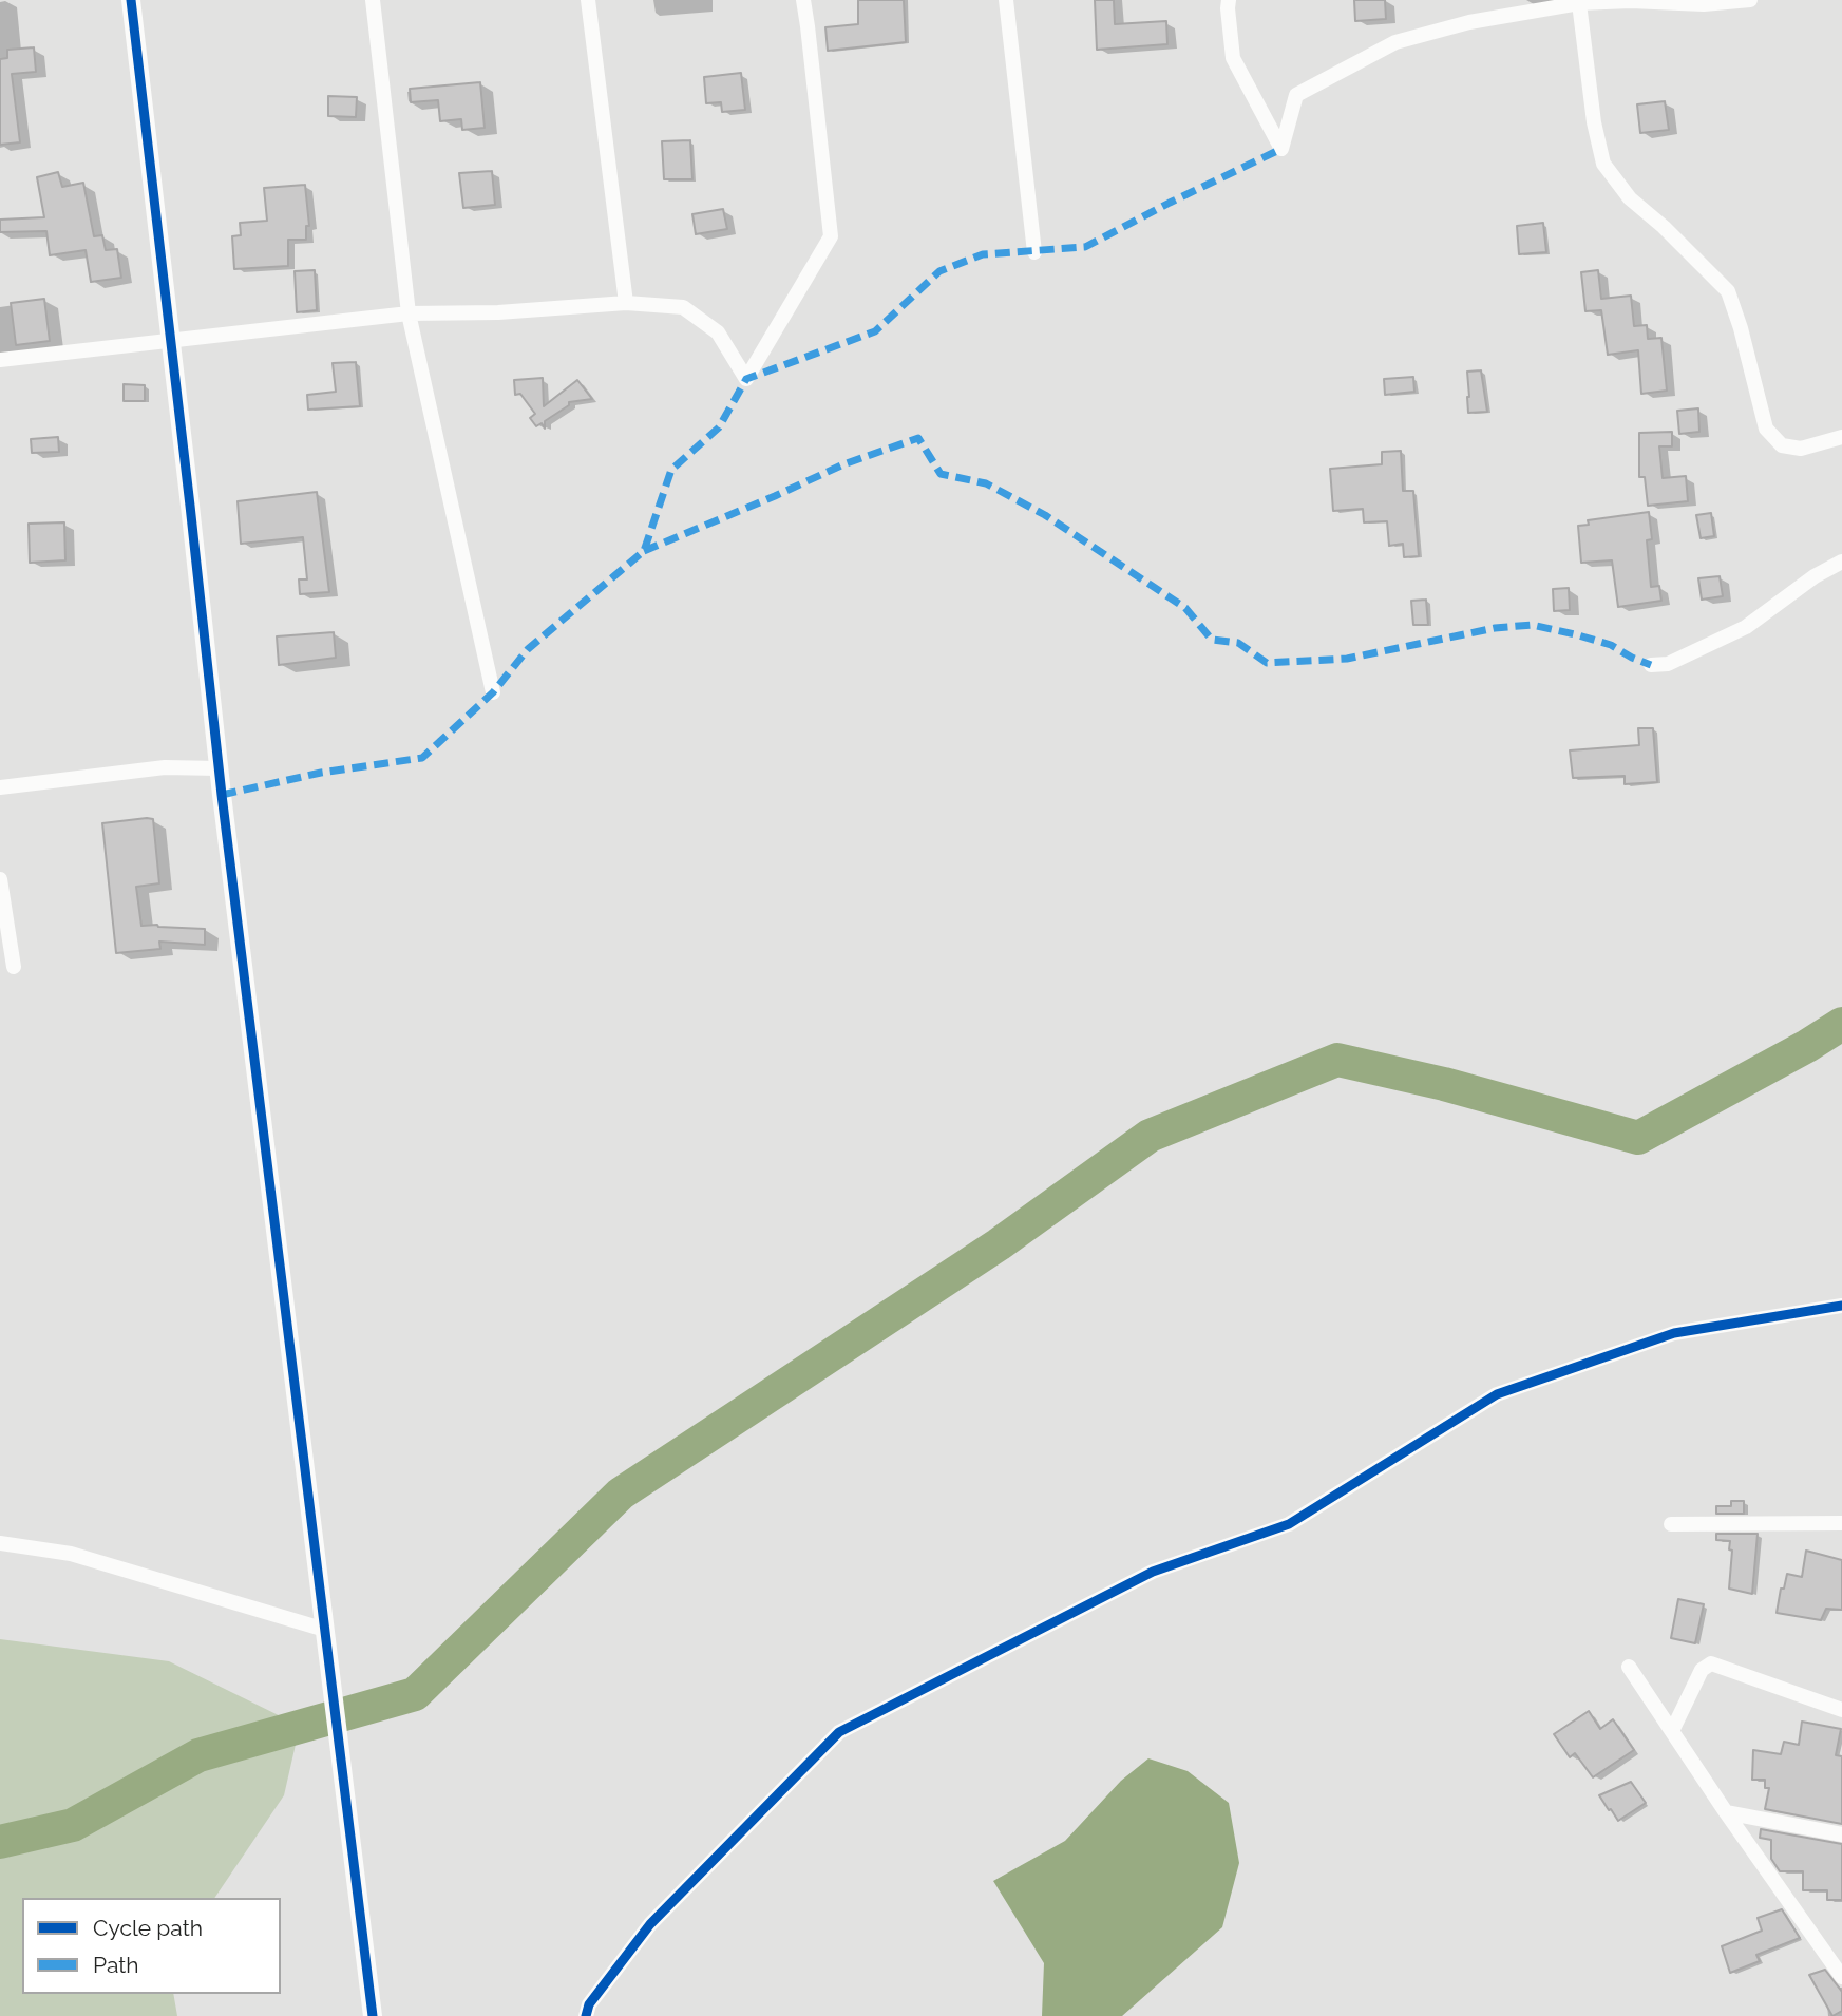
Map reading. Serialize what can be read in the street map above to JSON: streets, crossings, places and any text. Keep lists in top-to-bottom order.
{
  "legend": ["Cycle path", "Path"]
}
